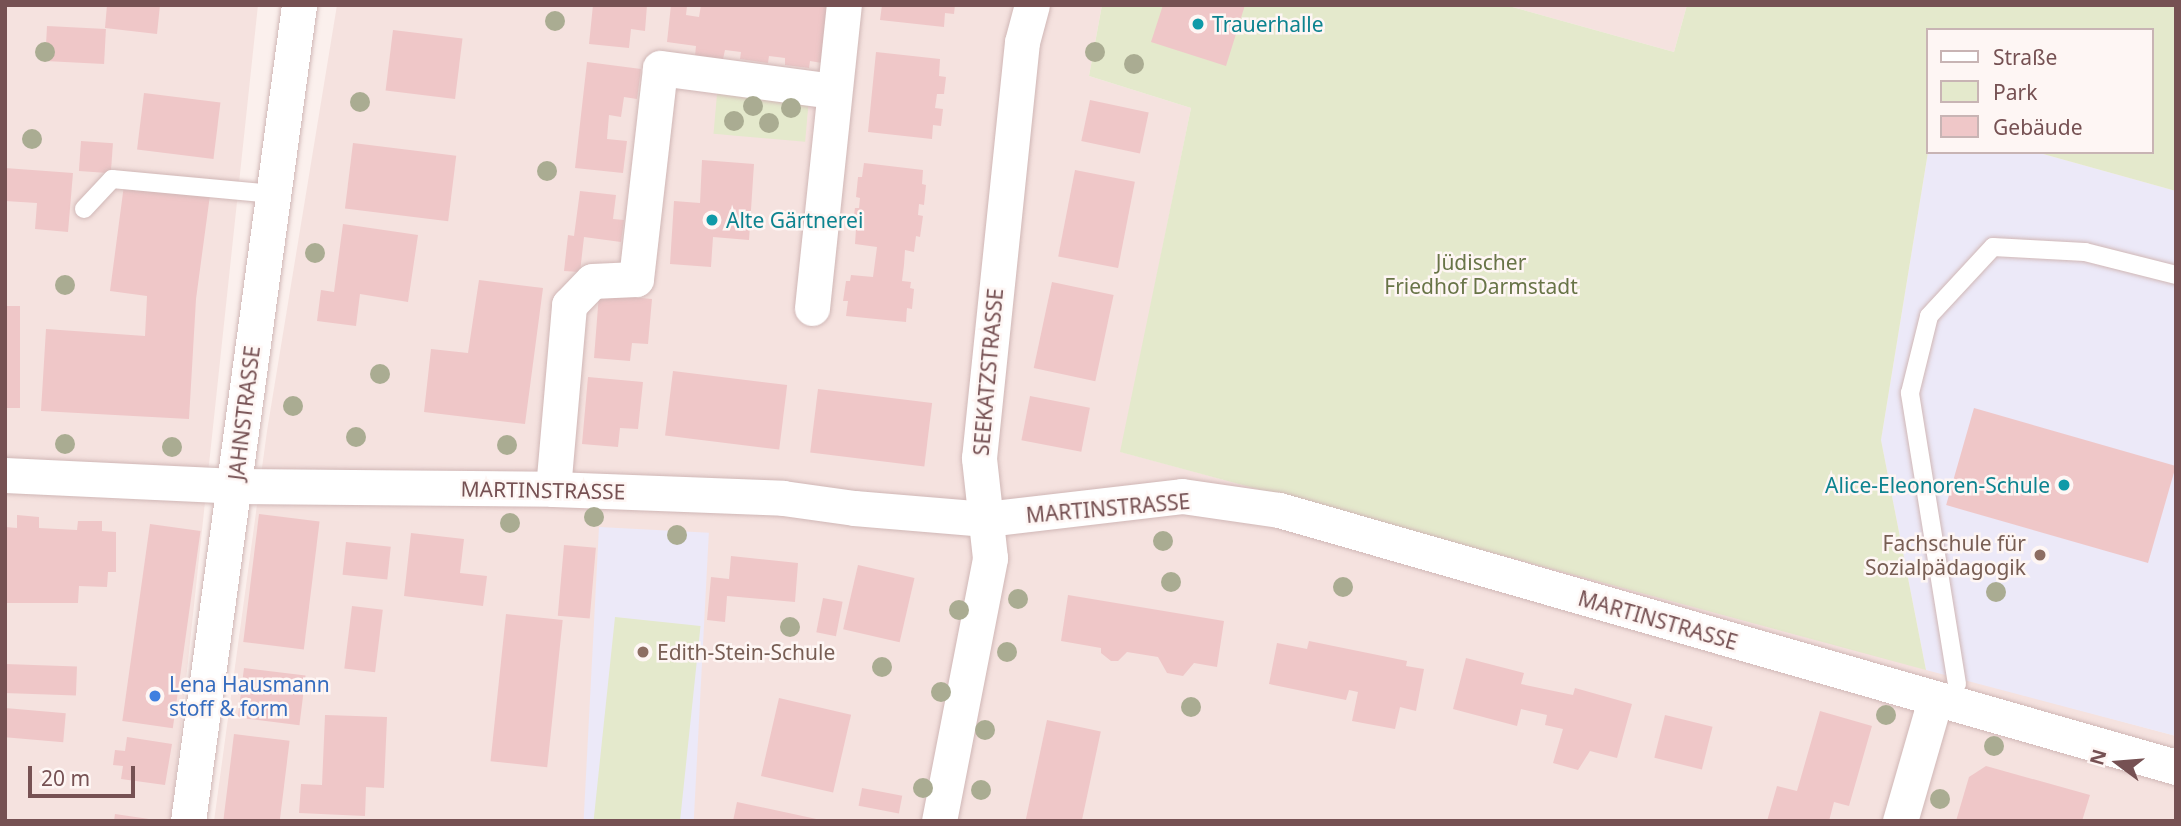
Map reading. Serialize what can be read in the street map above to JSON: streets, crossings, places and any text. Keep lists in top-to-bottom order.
{
  "streets": {
    "street": ["SEEKATZSTRASSE", "JAHNSTRASSE", "MARTINSTRASSE"]
  },
  "crossings": [
    ["SEEKATZSTRASSE", "MARTINSTRASSE"],
    ["JAHNSTRASSE", "MARTINSTRASSE"]
  ],
  "parks": ["Jüdischer Friedhof Darmstadt"],
  "places": [
    "Trauerhalle",
    "Alte Gärtnerei",
    "Alice-Eleonoren-Schule",
    "Fachschule für Sozialpädagogik",
    "Edith-Stein-Schule",
    "Lena Hausmann stoff & form"
  ],
  "legend": ["Straße", "Park", "Gebäude"],
  "scale_bar": "20 m",
  "north": "left"
}
